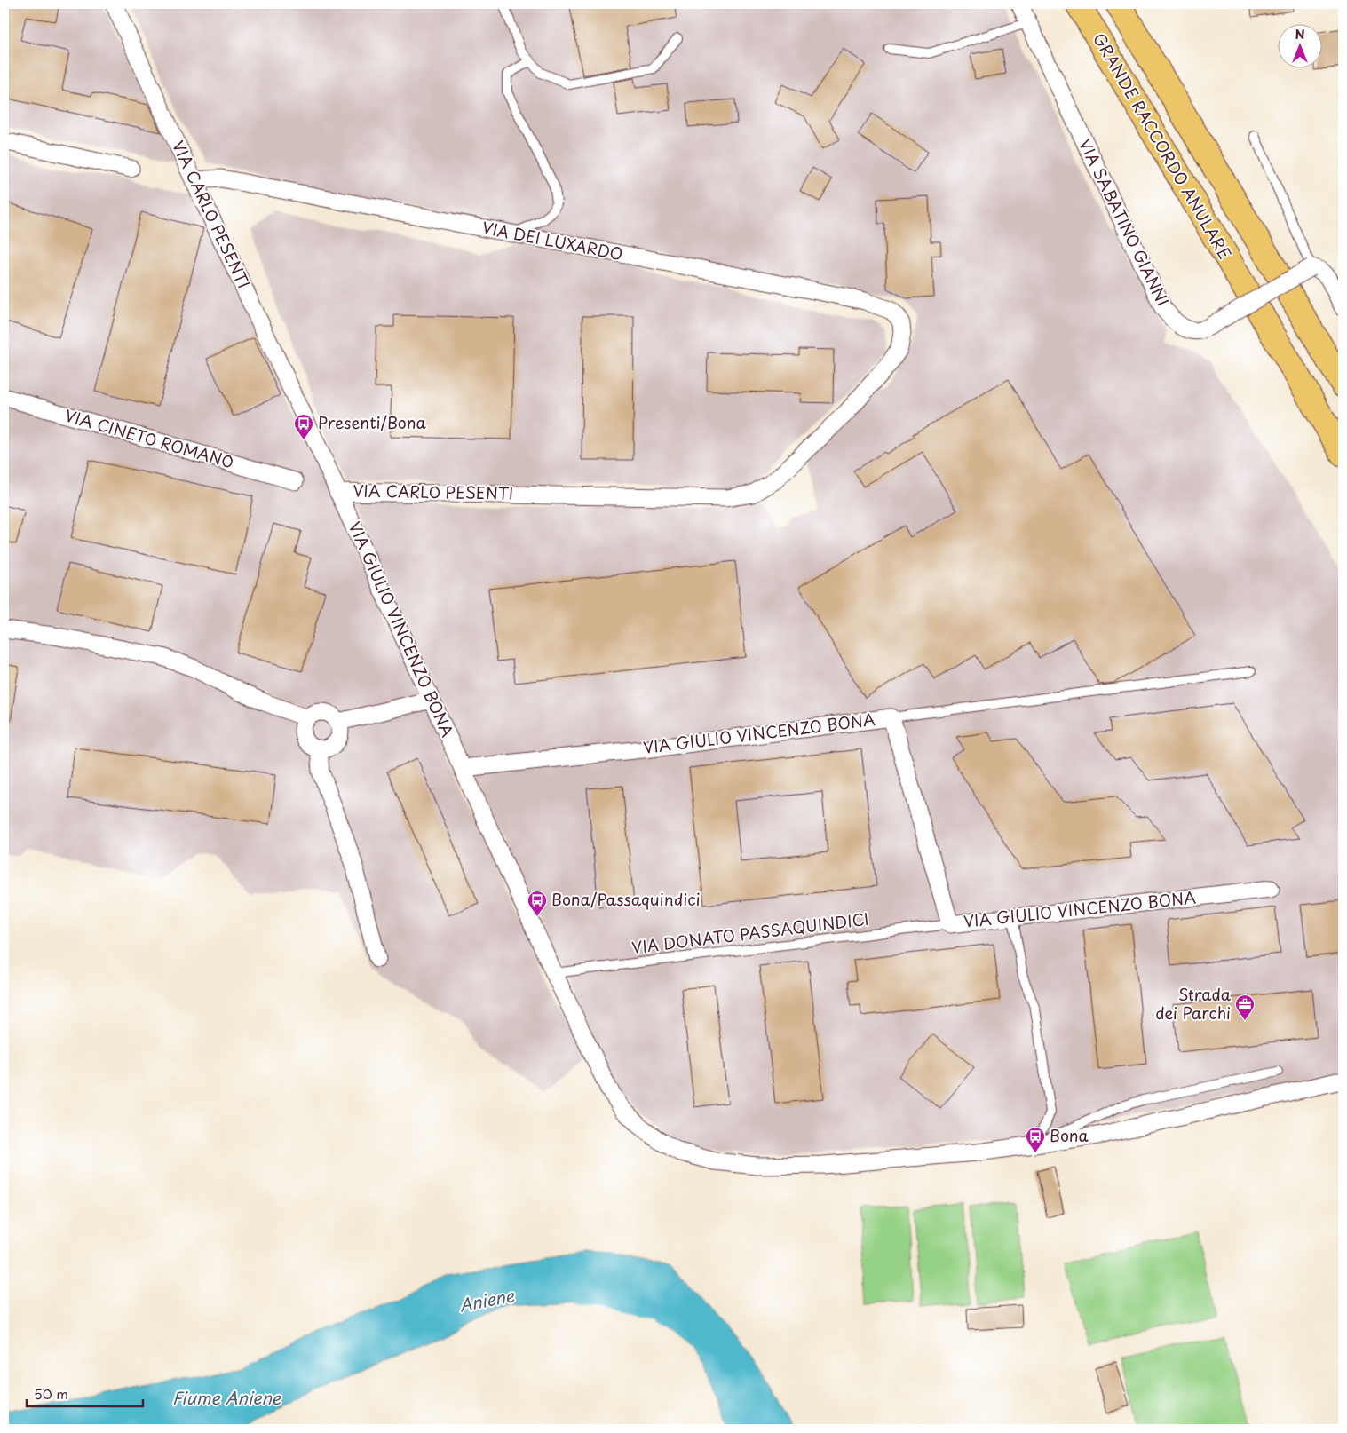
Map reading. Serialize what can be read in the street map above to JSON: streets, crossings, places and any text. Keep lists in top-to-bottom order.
{
  "streets": {
    "highway": ["GRANDE RACCORDO ANULARE"],
    "street": [
      "VIA CARLO PESENTI",
      "VIA SABATINO GIANNI",
      "VIA DEI LUXARDO",
      "VIA CINETO ROMANO",
      "VIA GIULIO VINCENZO BONA"
    ],
    "lane": ["VIA DONATO PASSAQUINDICI"]
  },
  "crossings": [
    ["VIA CARLO PESENTI", "VIA DEI LUXARDO"],
    ["VIA CARLO PESENTI", "VIA GIULIO VINCENZO BONA"],
    ["VIA GIULIO VINCENZO BONA", "VIA DONATO PASSAQUINDICI"]
  ],
  "water": ["Aniene", "Fiume Aniene"],
  "places": {
    "bus stop": ["Presenti/Bona", "Bona/Passaquindici", "Bona"],
    "office": ["Strada dei Parchi"]
  },
  "scale_bar": "50 m",
  "north": "top"
}
